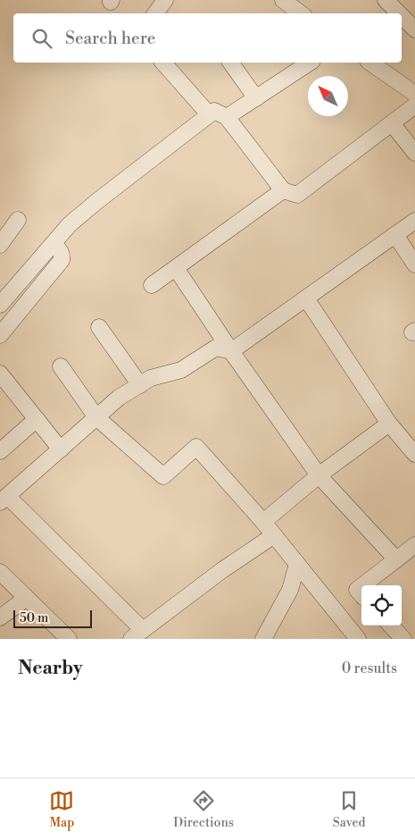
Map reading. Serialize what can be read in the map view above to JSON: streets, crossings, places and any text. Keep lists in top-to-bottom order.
{
  "scale_bar": "50 m",
  "north": "top left",
  "page": {
    "search": "Search here",
    "scale": "50 m",
    "heading": ["Nearby", "0 results"],
    "nav": ["Map", "Directions", "Saved"]
  }
}
